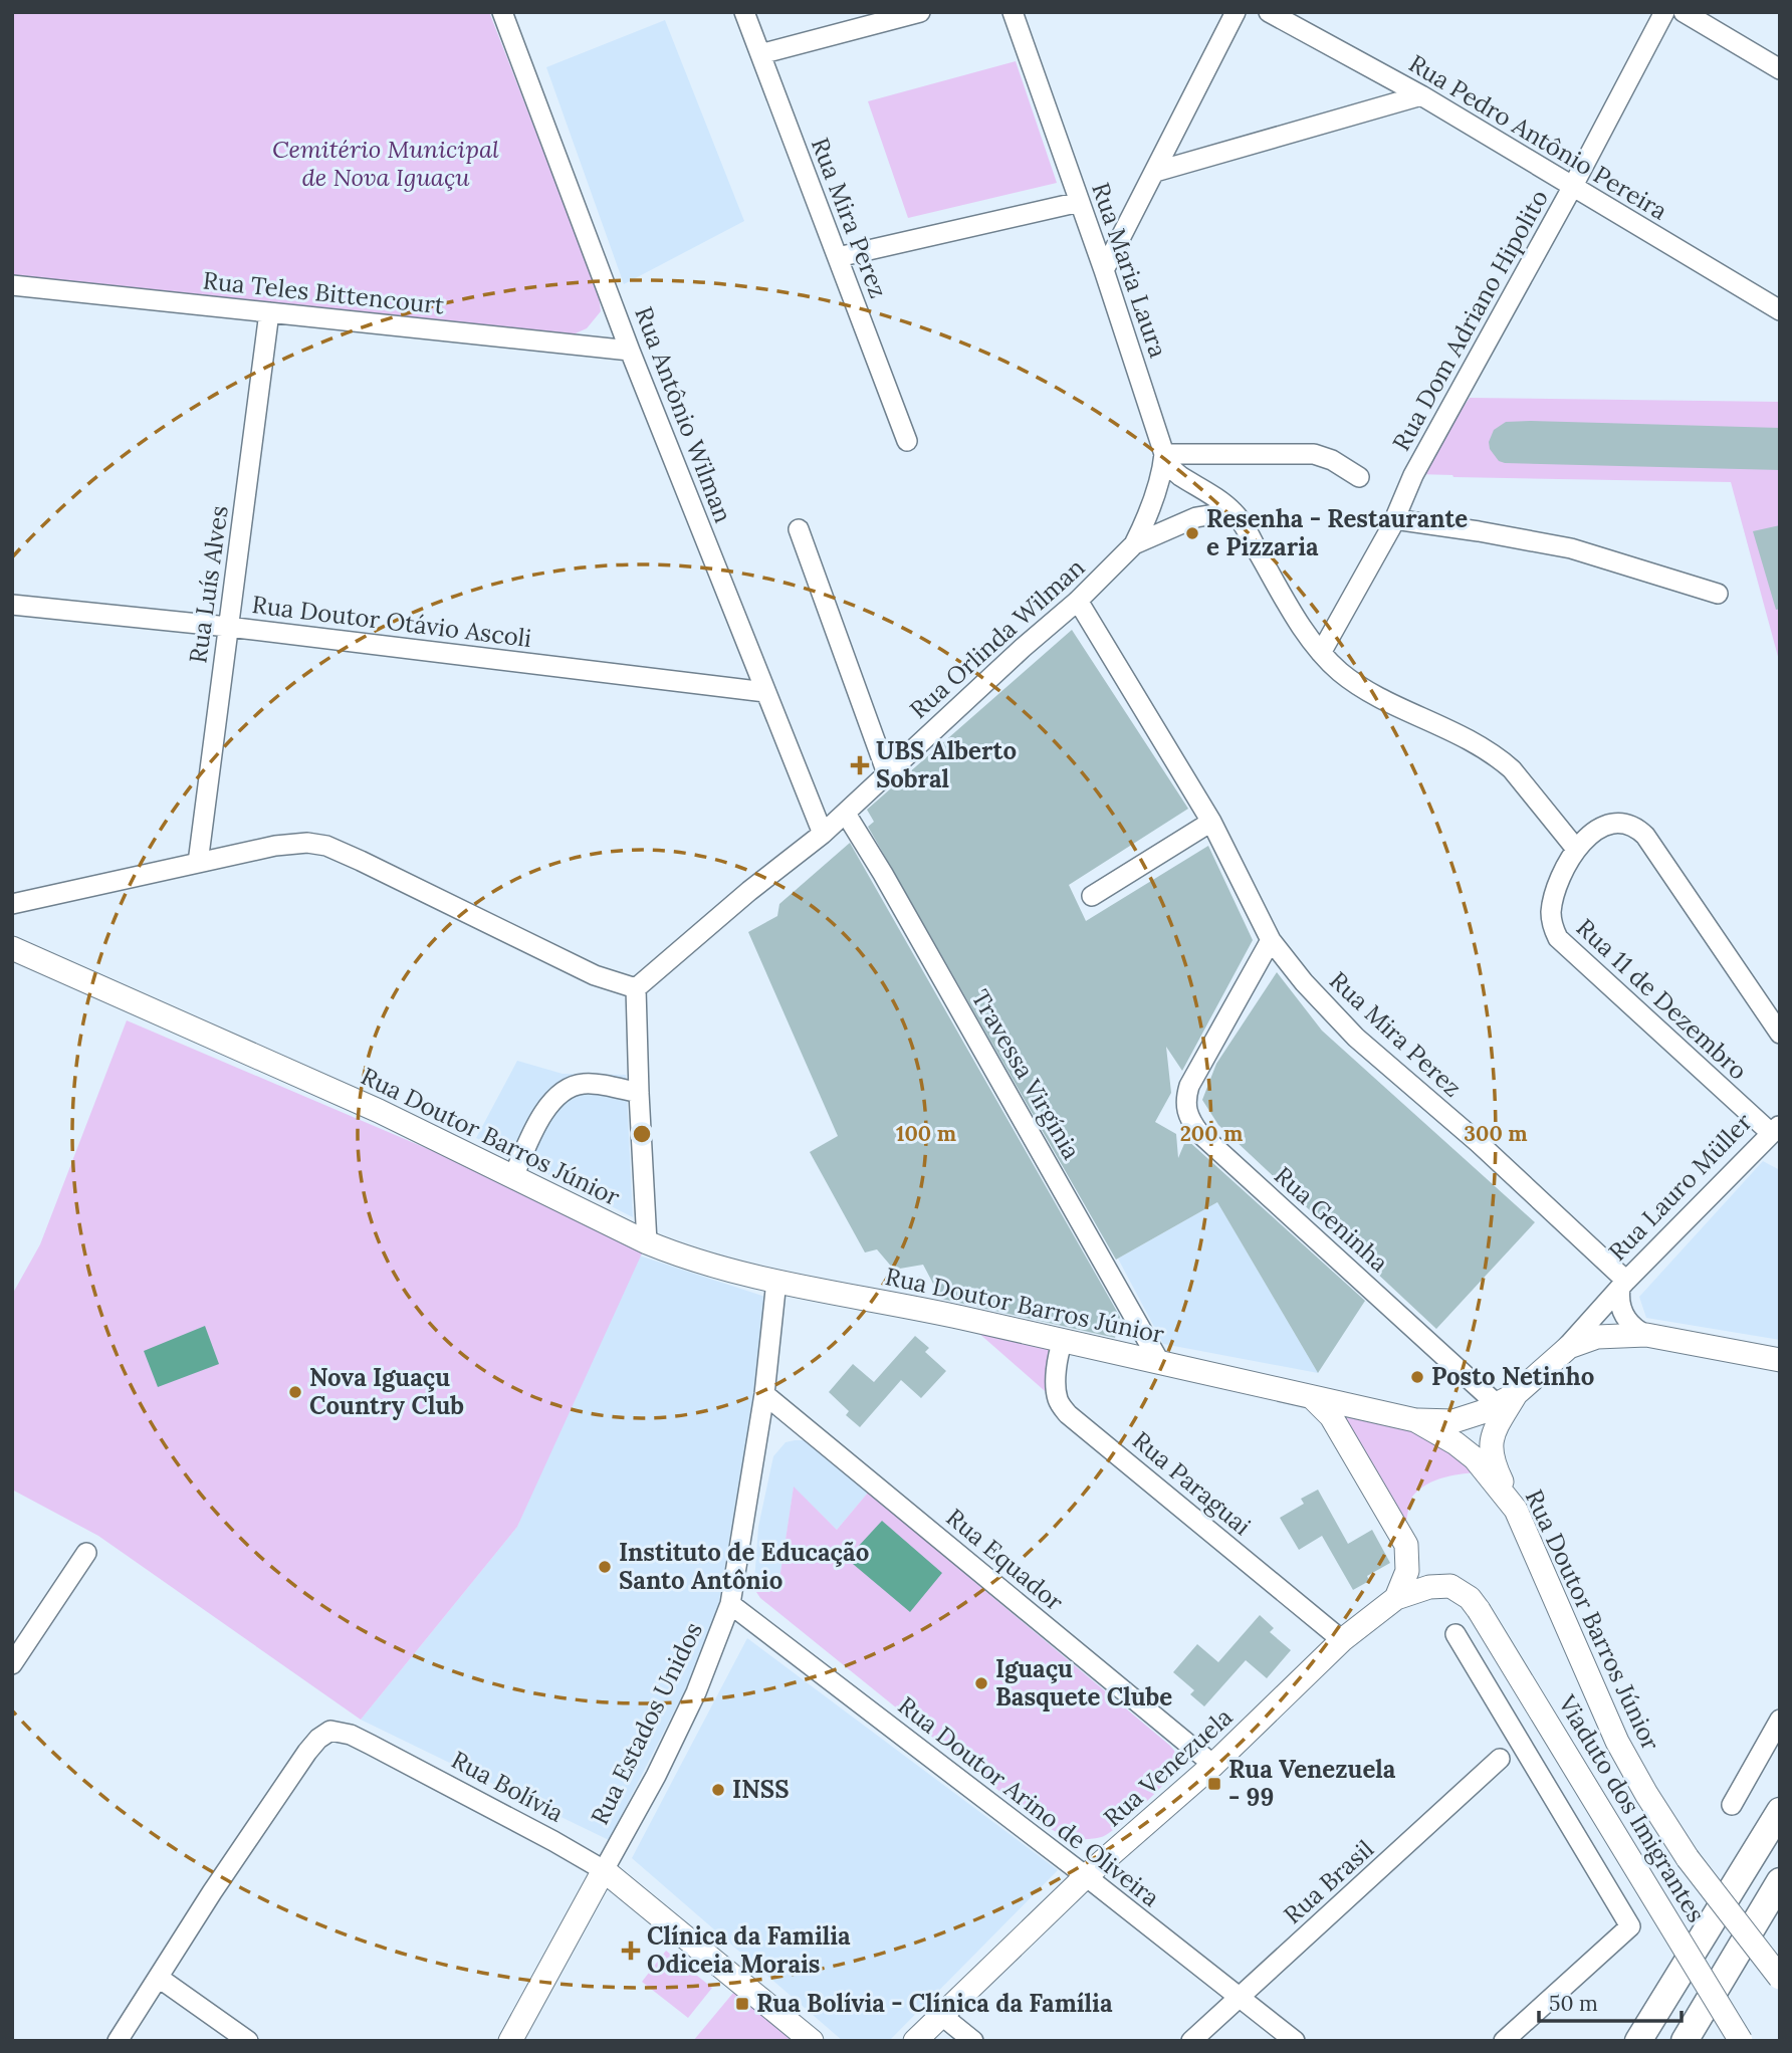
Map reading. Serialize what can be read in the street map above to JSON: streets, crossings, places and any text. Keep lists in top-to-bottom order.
{
  "streets": {
    "main road": [
      "Rua Doutor Barros Júnior",
      "Rua Lauro Müller",
      "Rua Estados Unidos",
      "Rua Venezuela",
      "Rua Bolívia",
      "Viaduto dos Imigrantes"
    ],
    "street": [
      "Rua Pedro Antônio Pereira",
      "Rua Mira Perez",
      "Rua Maria Laura",
      "Rua Teles Bittencourt",
      "Rua Dom Adriano Hipolito",
      "Rua Antônio Wilman",
      "Rua Luís Alves",
      "Rua Doutor Otávio Ascoli",
      "Rua Orlinda Wilman",
      "Rua 11 de Dezembro",
      "Travessa Virgínia",
      "Rua Geninha",
      "Rua Paraguai",
      "Rua Equador",
      "Rua Doutor Arino de Oliveira",
      "Rua Brasil"
    ]
  },
  "crossings": [
    ["Rua Pedro Antônio Pereira", "Rua Dom Adriano Hipolito"],
    ["Rua Mira Perez", "Rua Orlinda Wilman"],
    ["Rua Mira Perez", "Rua Lauro Müller"],
    ["Rua Mira Perez", "Rua Geninha"],
    ["Rua Maria Laura", "Rua Orlinda Wilman"],
    ["Rua Teles Bittencourt", "Rua Antônio Wilman"],
    ["Rua Teles Bittencourt", "Rua Luís Alves"],
    ["Rua Antônio Wilman", "Rua Doutor Otávio Ascoli"],
    ["Rua Antônio Wilman", "Rua Orlinda Wilman"],
    ["Rua Luís Alves", "Rua Doutor Otávio Ascoli"],
    ["Rua Orlinda Wilman", "Travessa Virgínia"],
    ["Rua 11 de Dezembro", "Rua Lauro Müller"],
    ["Travessa Virgínia", "Rua Doutor Barros Júnior"],
    ["Rua Doutor Barros Júnior", "Rua Lauro Müller"],
    ["Rua Doutor Barros Júnior", "Rua Paraguai"],
    ["Rua Doutor Barros Júnior", "Rua Estados Unidos"],
    ["Rua Lauro Müller", "Rua Geninha"],
    ["Rua Paraguai", "Rua Venezuela"],
    ["Rua Equador", "Rua Estados Unidos"],
    ["Rua Equador", "Rua Venezuela"],
    ["Rua Estados Unidos", "Rua Bolívia"],
    ["Rua Estados Unidos", "Rua Doutor Arino de Oliveira"],
    ["Rua Venezuela", "Rua Doutor Arino de Oliveira"],
    ["Rua Venezuela", "Viaduto dos Imigrantes"],
    ["Rua Doutor Arino de Oliveira", "Rua Brasil"]
  ],
  "parks": ["Cemitério Municipal de Nova Iguaçu"],
  "places": {
    "other": [
      "Resenha - Restaurante e Pizzaria",
      "Posto Netinho",
      "Nova Iguaçu Country Club",
      "Instituto de Educação Santo Antônio",
      "Iguaçu Basquete Clube",
      "INSS"
    ],
    "health": ["UBS Alberto Sobral", "Clínica da Familia Odiceia Morais"],
    "transit": ["Rua Venezuela - 99", "Rua Bolívia - Clínica da Família"]
  },
  "scale_bar": "50 m",
  "rings": ["100 m", "200 m", "300 m"]
}
